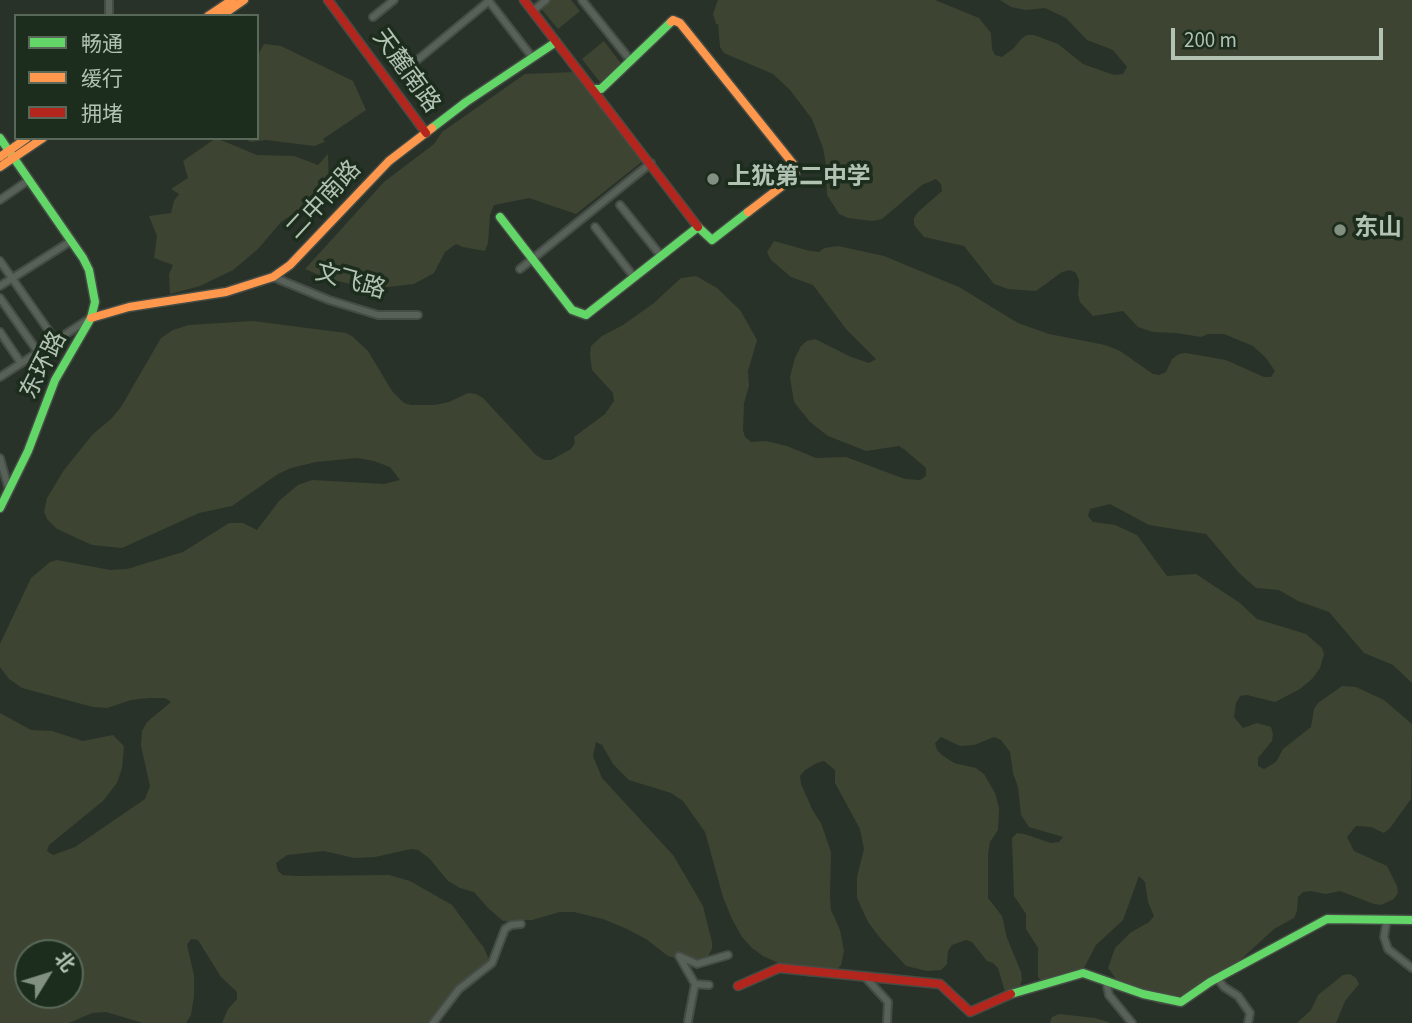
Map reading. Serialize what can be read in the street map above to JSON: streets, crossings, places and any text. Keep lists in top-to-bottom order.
{
  "streets": {
    "street": [
      "天麓南路",
      "二中南路",
      "文飞路",
      "东环路"
    ]
  },
  "crossings": [
    ["天麓南路", "二中南路"],
    ["二中南路", "文飞路"],
    ["二中南路", "东环路"]
  ],
  "places": ["上犹第二中学", "东山"],
  "legend": ["畅通", "缓行", "拥堵"],
  "scale_bar": "200 m",
  "north": "top right"
}
